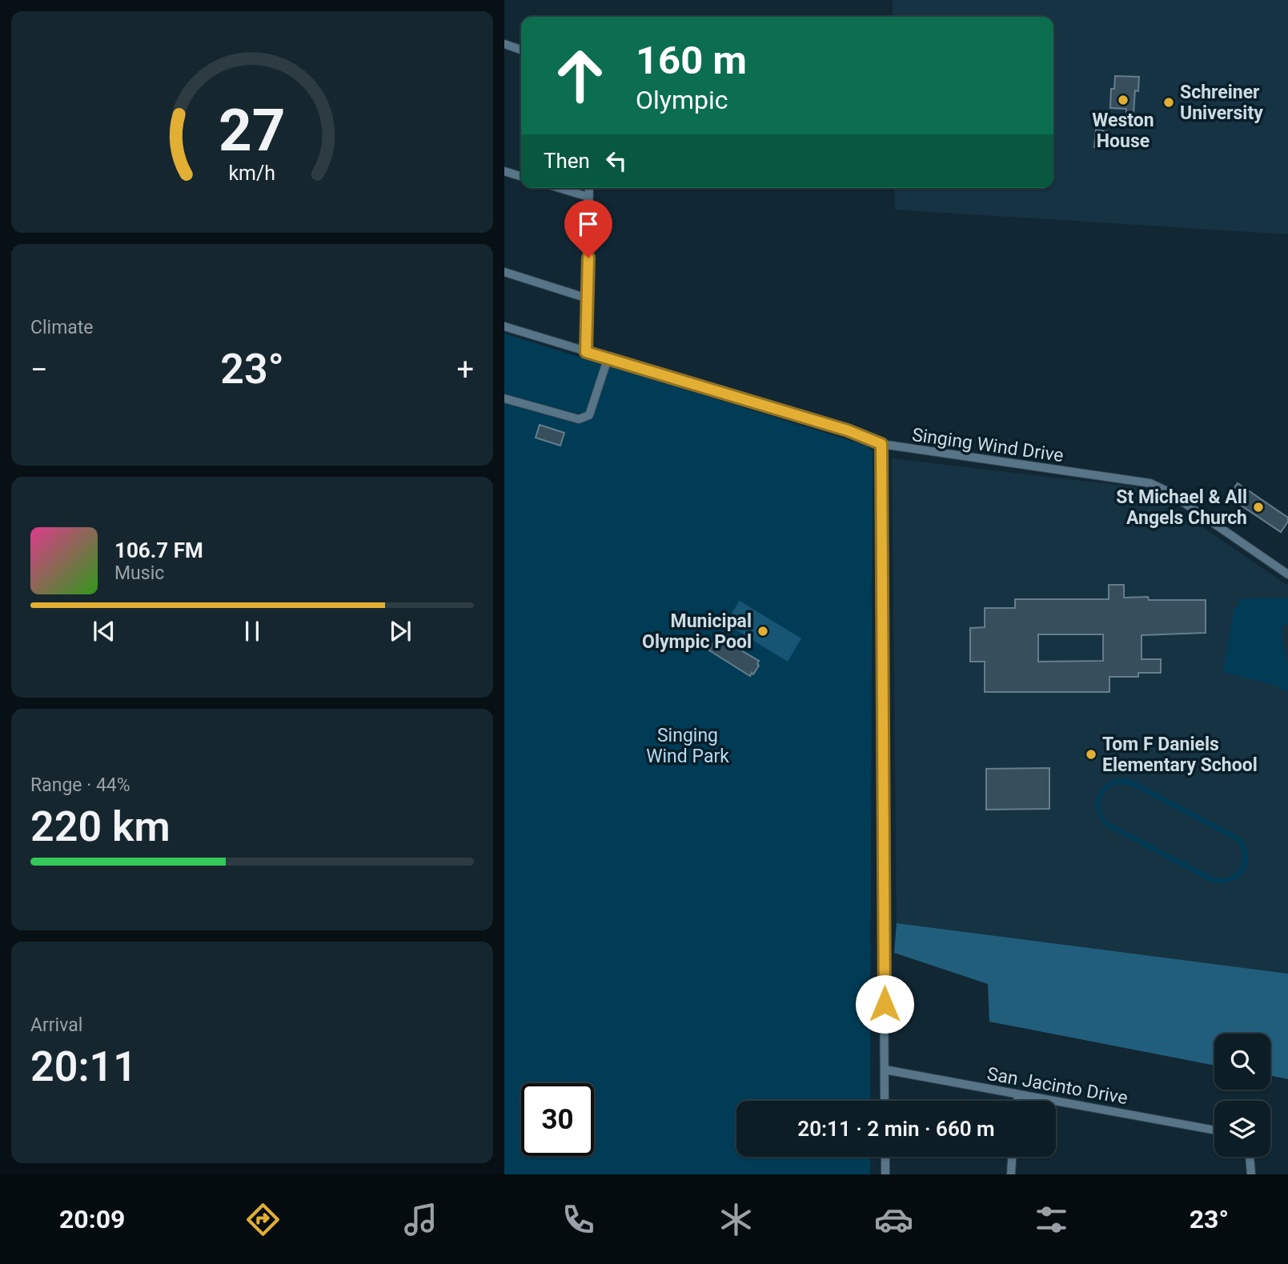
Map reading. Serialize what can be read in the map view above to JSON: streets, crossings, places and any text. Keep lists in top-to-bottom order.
{
  "streets": {
    "street": ["Singing Wind Drive", "San Jacinto Drive"]
  },
  "parks": ["Singing Wind Park"],
  "places": [
    "Weston House",
    "Schreiner University",
    "St Michael & All Angels Church",
    "Municipal Olympic Pool",
    "Tom F Daniels Elementary School"
  ],
  "page": {
    "turn": ["160 m", "Olympic"],
    "then": "Then",
    "tile": [
      "Climate",
      ["Range · 44%", "220 km"],
      ["Arrival", "20:11"]
    ],
    "heat": ["−", "23°", "+"],
    "song": ["106.7 FM", "Music"],
    "limit": "30",
    "trip": "20:11 · 2 min · 660 m",
    "tabs": ["20:09", "23°"],
    "gauge": ["27", "km/h"]
  }
}
